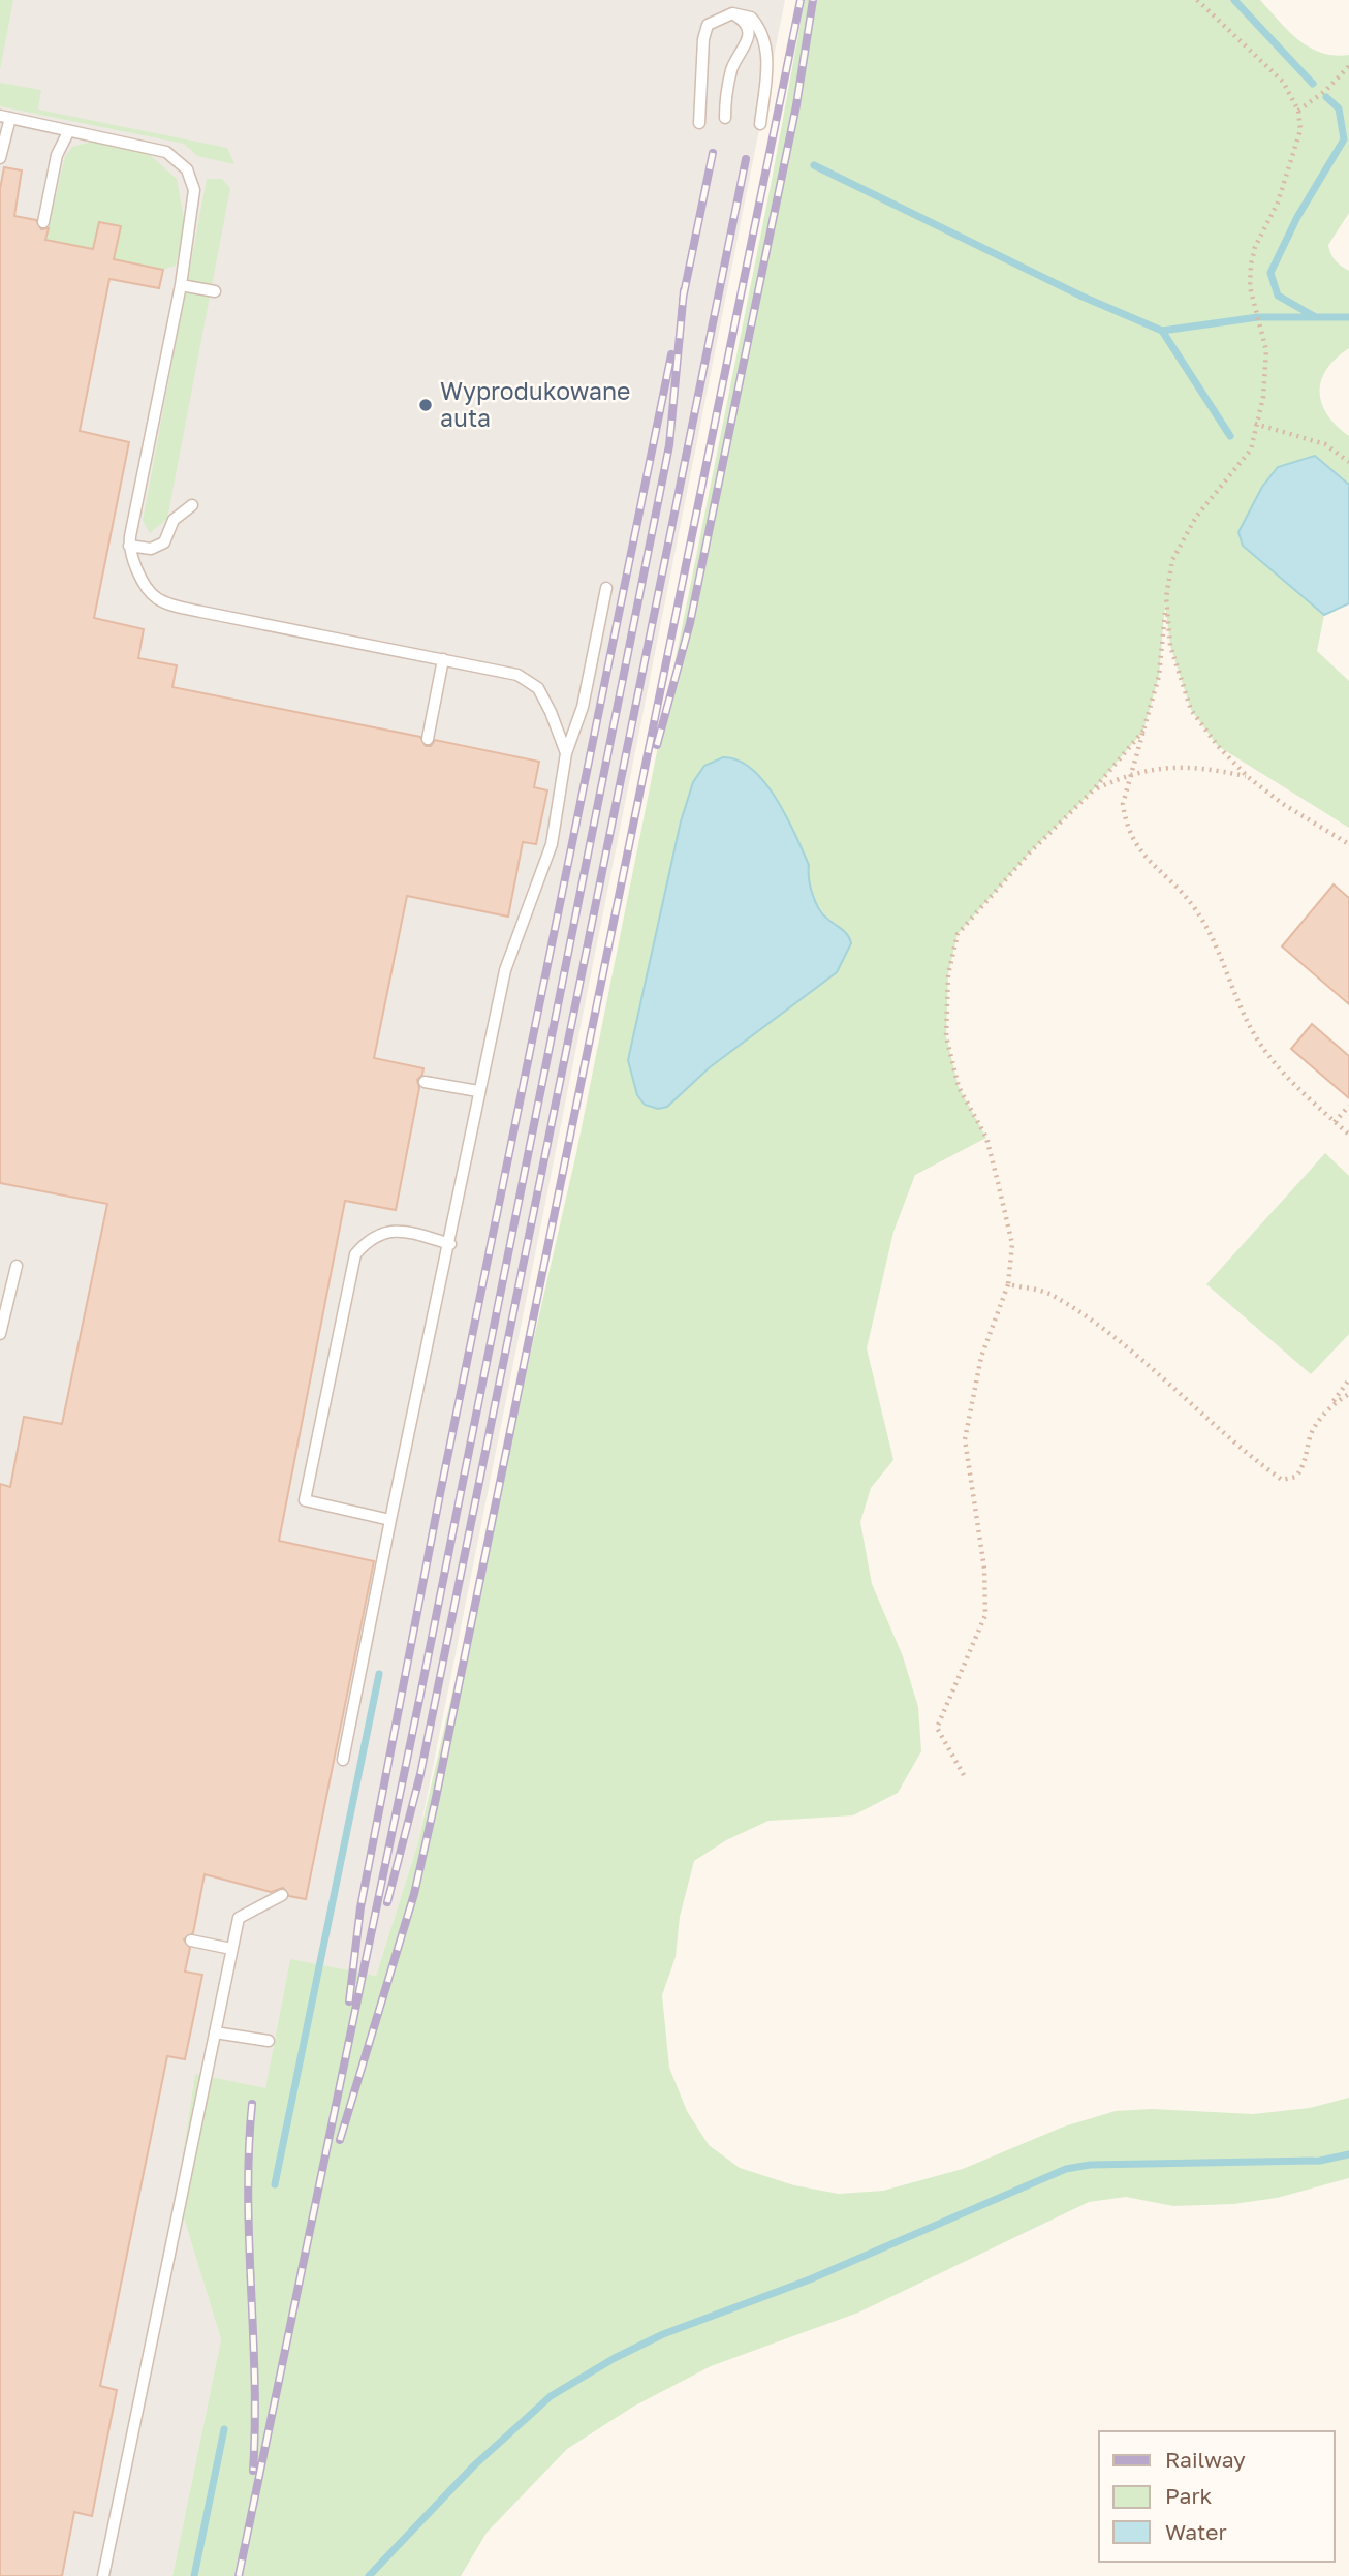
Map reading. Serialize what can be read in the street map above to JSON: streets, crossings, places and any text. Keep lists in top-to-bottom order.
{
  "places": ["Wyprodukowane auta"],
  "legend": ["Railway", "Park", "Water"]
}
